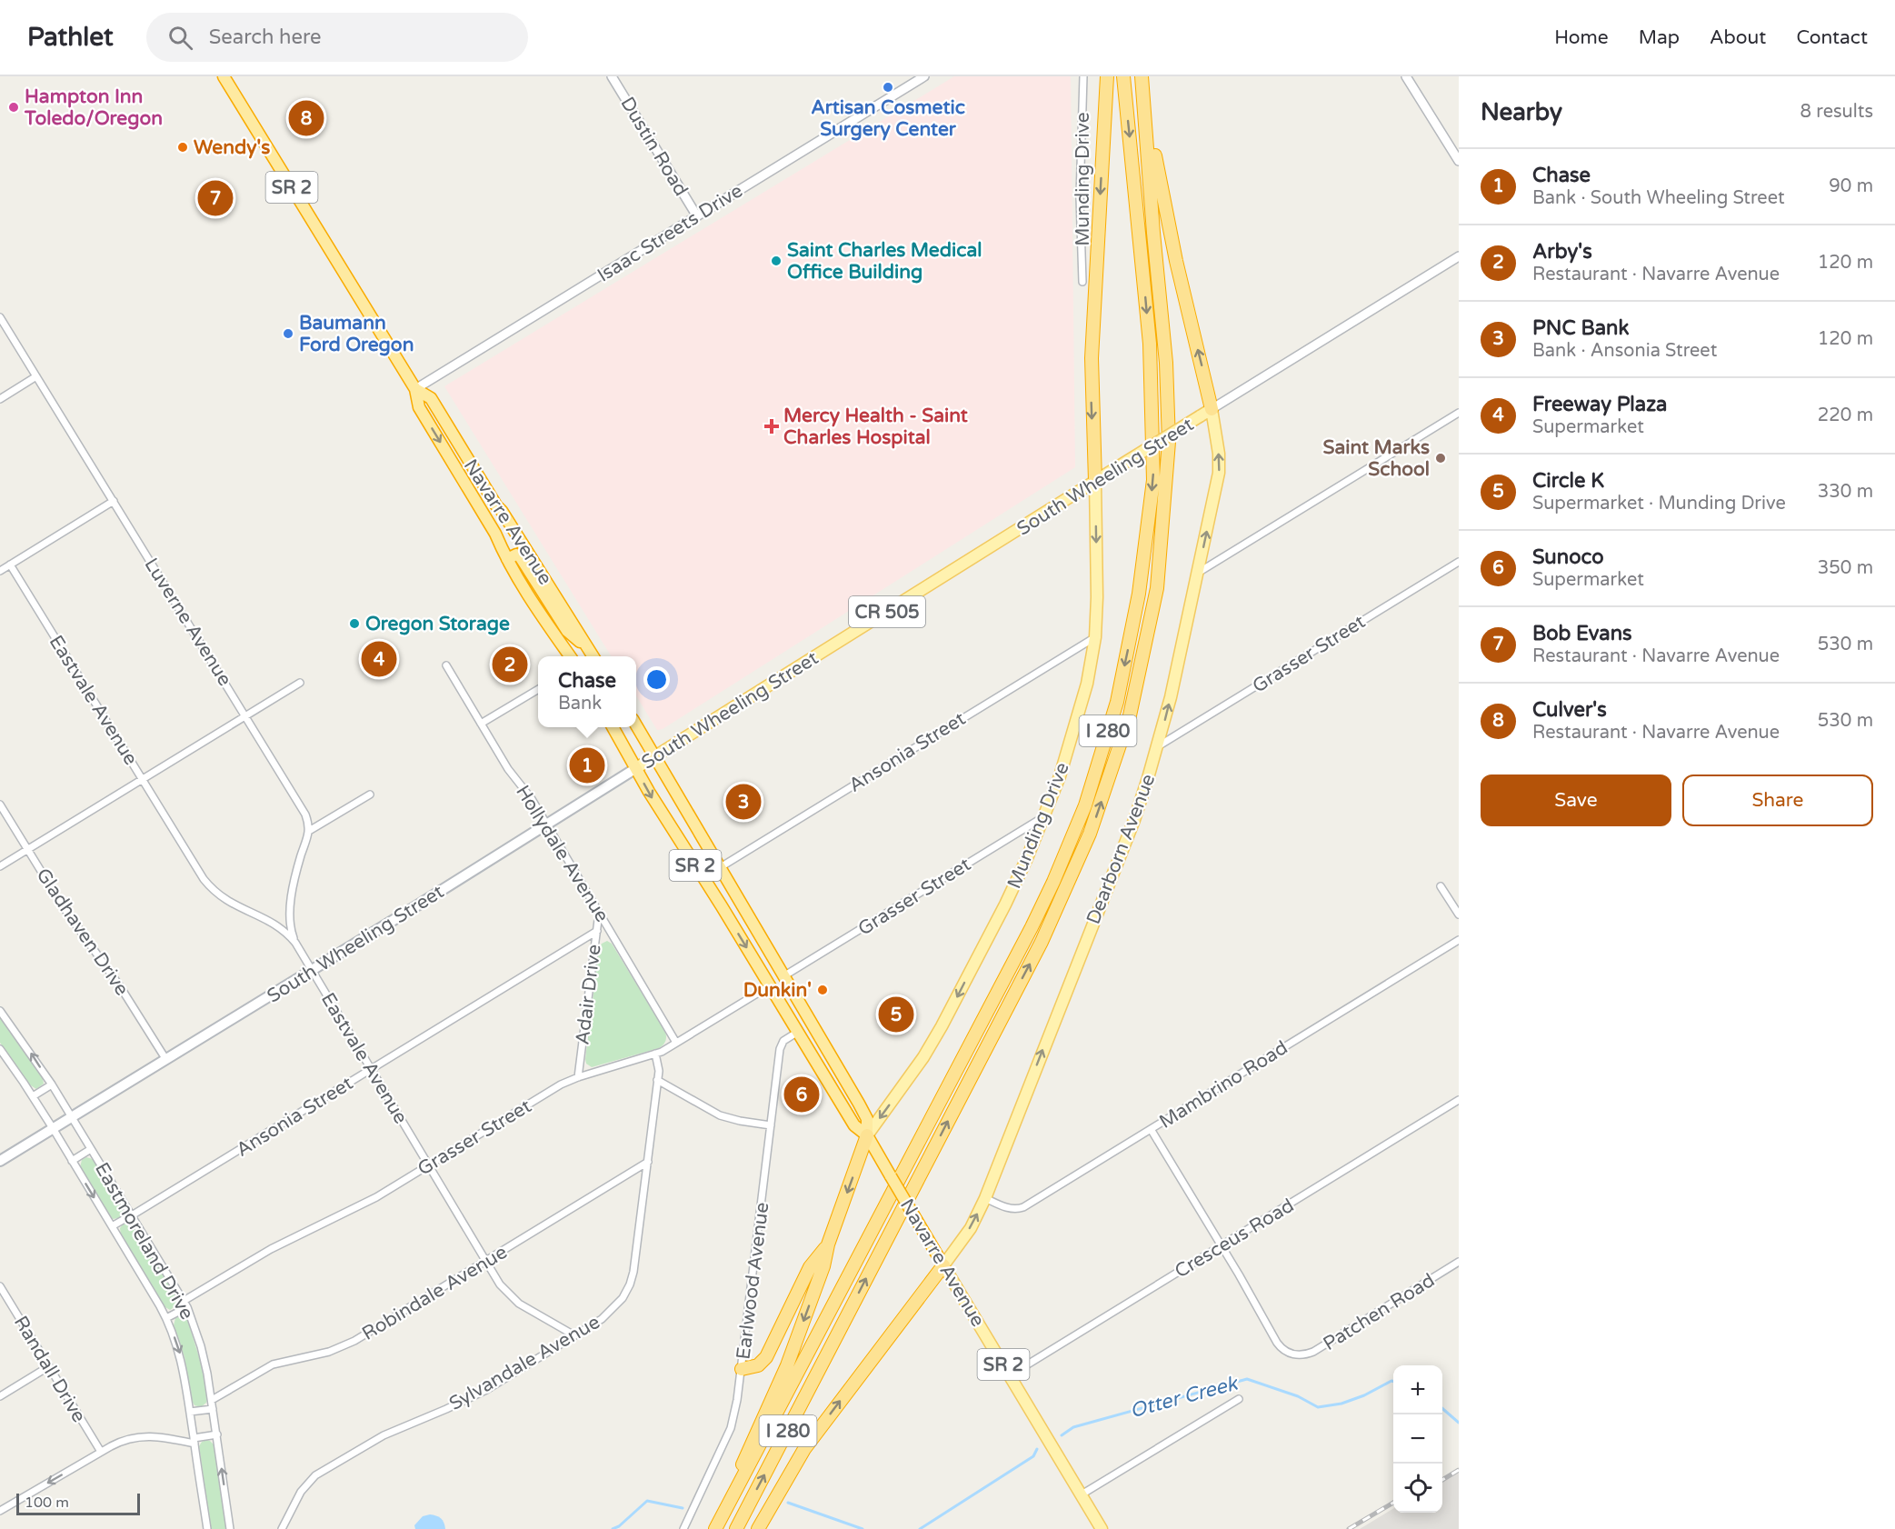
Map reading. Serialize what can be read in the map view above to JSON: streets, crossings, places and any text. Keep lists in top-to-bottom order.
{
  "streets": {
    "highway": ["SR 2", "Navarre Avenue", "I 280"],
    "main road": [
      "Munding Drive",
      "South Wheeling Street",
      "CR 505",
      "Dearborn Avenue"
    ],
    "street": [
      "Dustin Road",
      "Isaac Streets Drive",
      "Luverne Avenue",
      "Grasser Street",
      "Eastvale Avenue",
      "Ansonia Street",
      "Hollydale Avenue",
      "Gladhaven Drive",
      "Adair Drive",
      "Mambrino Road",
      "Cresceus Road",
      "Eastmoreland Drive",
      "Earlwood Avenue",
      "Robindale Avenue",
      "Patchen Road",
      "Sylvandale Avenue",
      "Randall Drive"
    ]
  },
  "crossings": [
    ["Dustin Road", "Isaac Streets Drive"],
    ["Munding Drive", "South Wheeling Street"],
    ["Munding Drive", "Navarre Avenue"],
    ["Munding Drive", "Grasser Street"],
    ["Munding Drive", "Ansonia Street"],
    ["Isaac Streets Drive", "Navarre Avenue"],
    ["South Wheeling Street", "Navarre Avenue"],
    ["South Wheeling Street", "Eastvale Avenue"],
    ["South Wheeling Street", "Dearborn Avenue"],
    ["South Wheeling Street", "Hollydale Avenue"],
    ["South Wheeling Street", "Gladhaven Drive"],
    ["South Wheeling Street", "Eastmoreland Drive"],
    ["Navarre Avenue", "Grasser Street"],
    ["Navarre Avenue", "Ansonia Street"],
    ["Navarre Avenue", "Dearborn Avenue"],
    ["Navarre Avenue", "Cresceus Road"],
    ["Navarre Avenue", "Earlwood Avenue"],
    ["Grasser Street", "Eastvale Avenue"],
    ["Grasser Street", "Dearborn Avenue"],
    ["Grasser Street", "Hollydale Avenue"],
    ["Grasser Street", "Adair Drive"],
    ["Grasser Street", "Eastmoreland Drive"],
    ["Grasser Street", "Sylvandale Avenue"],
    ["Eastvale Avenue", "Ansonia Street"],
    ["Eastvale Avenue", "Robindale Avenue"],
    ["Eastvale Avenue", "Sylvandale Avenue"],
    ["Ansonia Street", "Adair Drive"],
    ["Ansonia Street", "Eastmoreland Drive"],
    ["Dearborn Avenue", "Mambrino Road"],
    ["Hollydale Avenue", "Adair Drive"],
    ["Cresceus Road", "Patchen Road"],
    ["Eastmoreland Drive", "Robindale Avenue"],
    ["Robindale Avenue", "Sylvandale Avenue"]
  ],
  "one_way": ["Munding Drive", "Dearborn Avenue"],
  "water": ["Otter Creek"],
  "places": {
    "other": [
      "Artisan Cosmetic Surgery Center",
      "Hampton Inn Toledo/Oregon",
      "Wendy's",
      "Saint Charles Medical Office Building",
      "Baumann Ford Oregon",
      "Saint Marks School",
      "Oregon Storage",
      "Dunkin'"
    ],
    "health": ["Mercy Health - Saint Charles Hospital"]
  },
  "scale_bar": "100 m",
  "page": {
    "header": "Pathlet",
    "search": "Search here",
    "nav": [
      "Home",
      "Map",
      "About",
      "Contact"
    ],
    "heading": ["Nearby", "8 results"],
    "pins": [
      "8",
      "7",
      "4",
      "2",
      "1",
      "3",
      "5",
      "6"
    ],
    "list": [
      {
        "mark": "1",
        "name": "Chase",
        "note": "Bank · South Wheeling Street",
        "value": "90 m"
      },
      {
        "mark": "2",
        "name": "Arby's",
        "note": "Restaurant · Navarre Avenue",
        "value": "120 m"
      },
      {
        "mark": "3",
        "name": "PNC Bank",
        "note": "Bank · Ansonia Street",
        "value": "120 m"
      },
      {
        "mark": "4",
        "name": "Freeway Plaza",
        "note": "Supermarket",
        "value": "220 m"
      },
      {
        "mark": "5",
        "name": "Circle K",
        "note": "Supermarket · Munding Drive",
        "value": "330 m"
      },
      {
        "mark": "6",
        "name": "Sunoco",
        "note": "Supermarket",
        "value": "350 m"
      },
      {
        "mark": "7",
        "name": "Bob Evans",
        "note": "Restaurant · Navarre Avenue",
        "value": "530 m"
      },
      {
        "mark": "8",
        "name": "Culver's",
        "note": "Restaurant · Navarre Avenue",
        "value": "530 m"
      }
    ],
    "popup": ["Chase", "Bank"],
    "buttons": ["Save", "Share"],
    "map_buttons": ["+", "−"],
    "scale": "100 m"
  }
}
